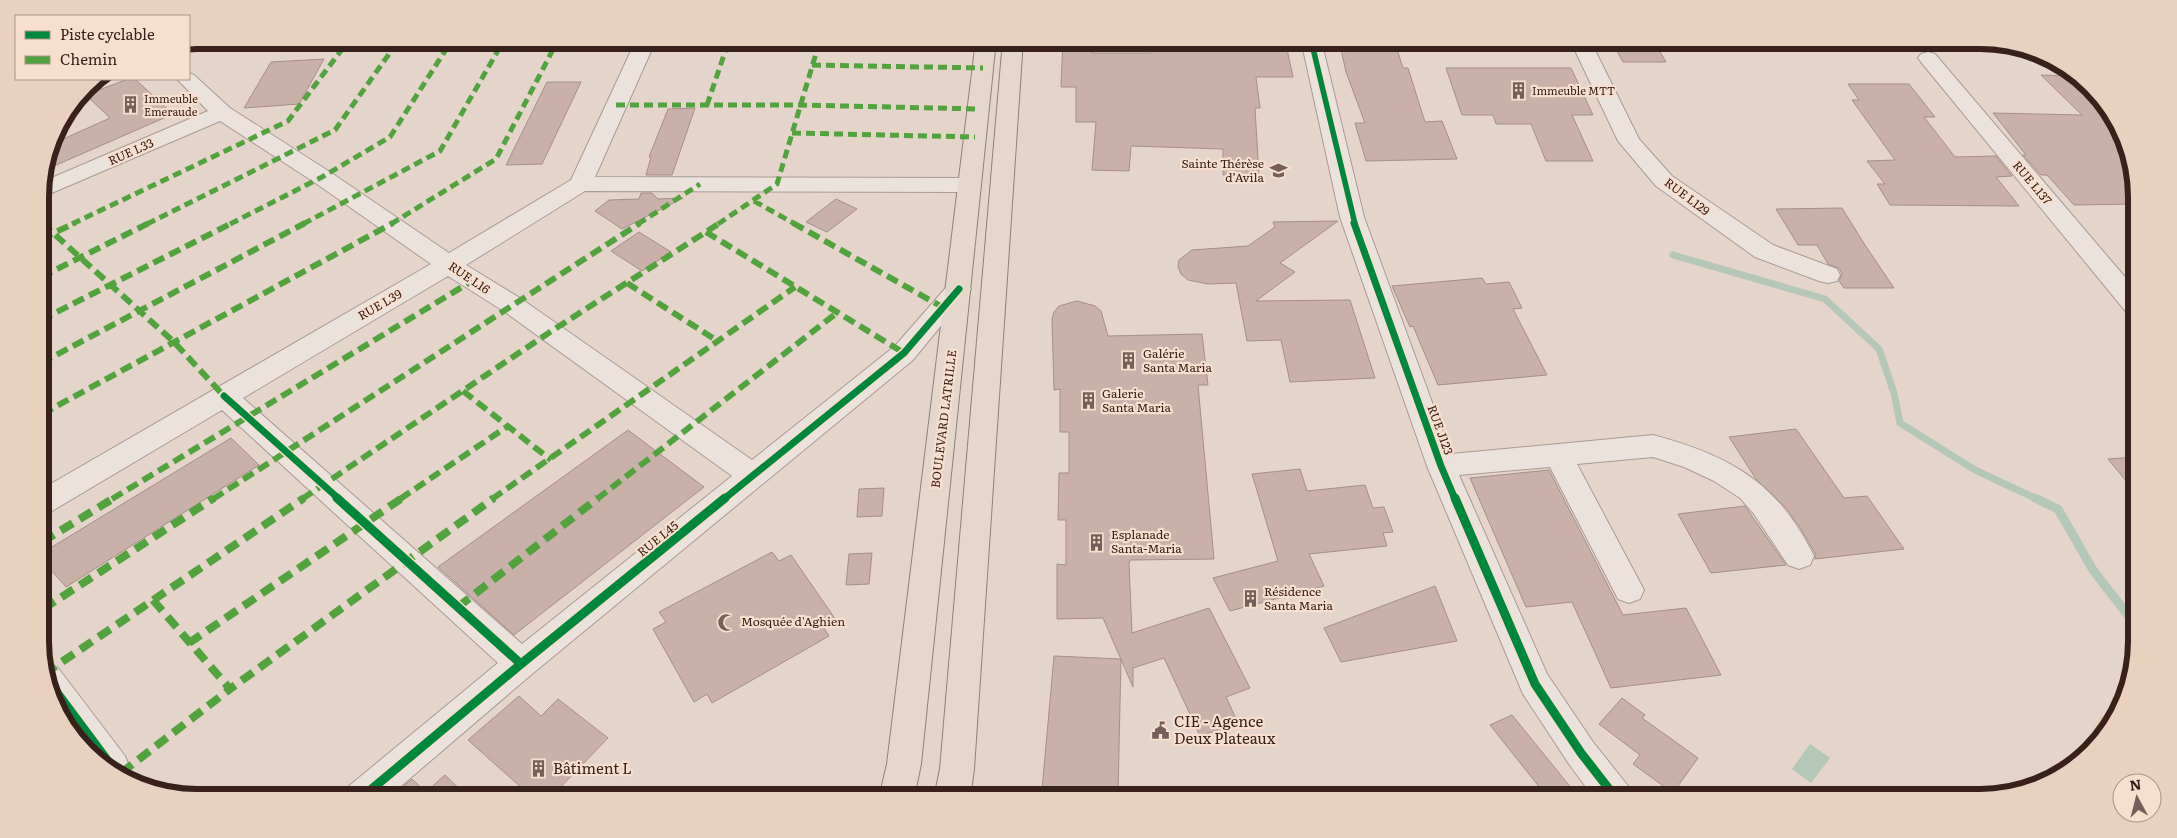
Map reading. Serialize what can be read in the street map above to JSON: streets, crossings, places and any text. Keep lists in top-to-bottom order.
{
  "streets": {
    "main road": ["BOULEVARD LATRILLE"],
    "street": [
      "RUE L33",
      "RUE L137",
      "RUE L129",
      "RUE L16",
      "RUE L39",
      "RUE J123",
      "RUE L45"
    ]
  },
  "crossings": [
    ["RUE L33", "RUE L16"],
    ["RUE L16", "RUE L39"],
    ["RUE L16", "RUE L45"],
    ["BOULEVARD LATRILLE", "RUE L45"]
  ],
  "places": {
    "building": [
      "Immeuble MTT",
      "Immeuble Emeraude",
      "Galérie Santa Maria",
      "Galerie Santa Maria",
      "Esplanade Santa-Maria",
      "Résidence Santa Maria",
      "Bâtiment L"
    ],
    "school or university": ["Sainte Thérèse d’Avila"],
    "mosque": ["Mosquée d'Aghien"],
    "public building": ["CIE - Agence Deux Plateaux"]
  },
  "legend": ["Piste cyclable", "Chemin"],
  "north": "top"
}
